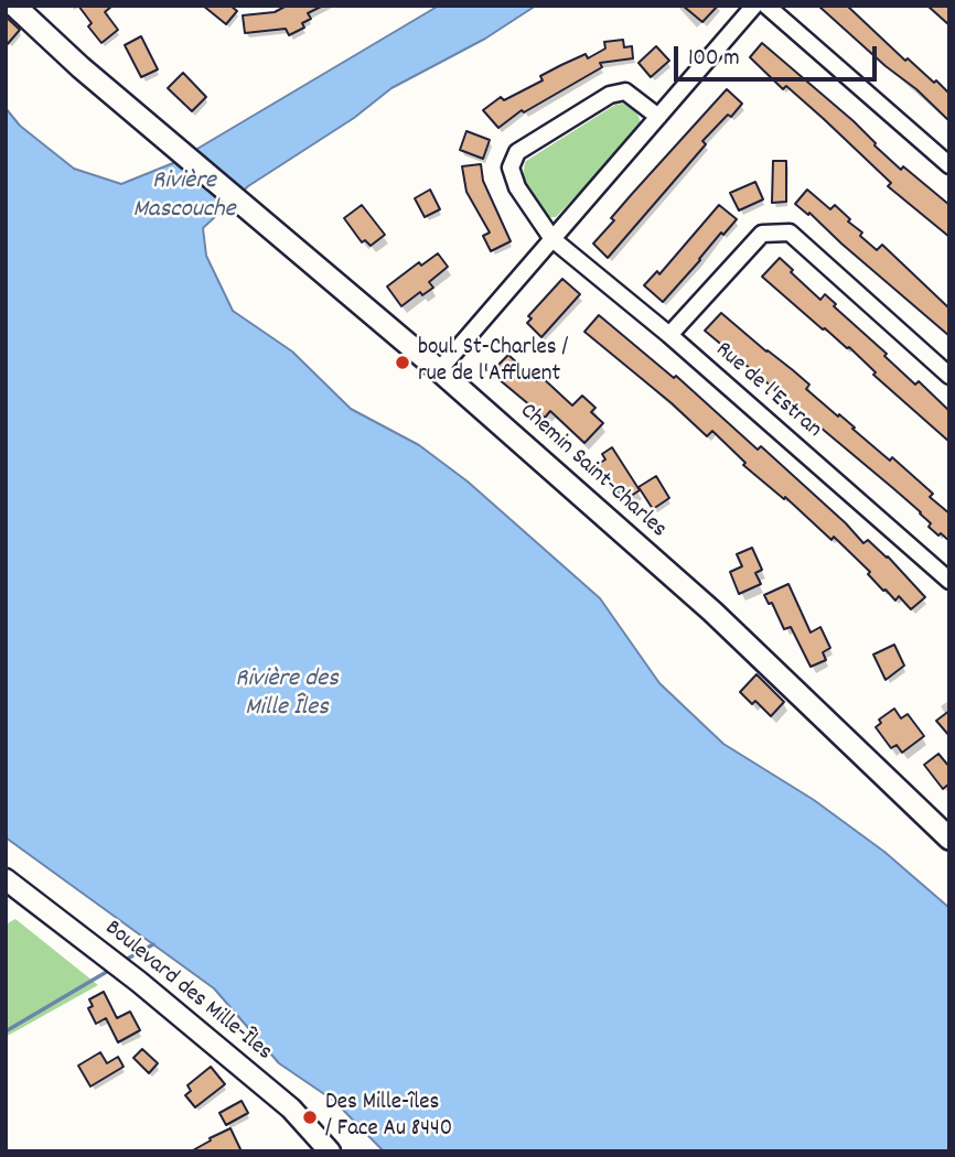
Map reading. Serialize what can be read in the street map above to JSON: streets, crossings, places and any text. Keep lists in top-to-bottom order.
{
  "streets": {
    "main road": ["Chemin Saint-Charles"],
    "street": ["Rue de l'Estran", "Boulevard des Mille-Îles"]
  },
  "water": ["Rivière Mascouche", "Rivière des Mille Îles"],
  "places": ["boul. St-Charles / rue de l'Affluent", "Des Mille-îles / Face Au 8440"],
  "scale_bar": "100 m"
}
